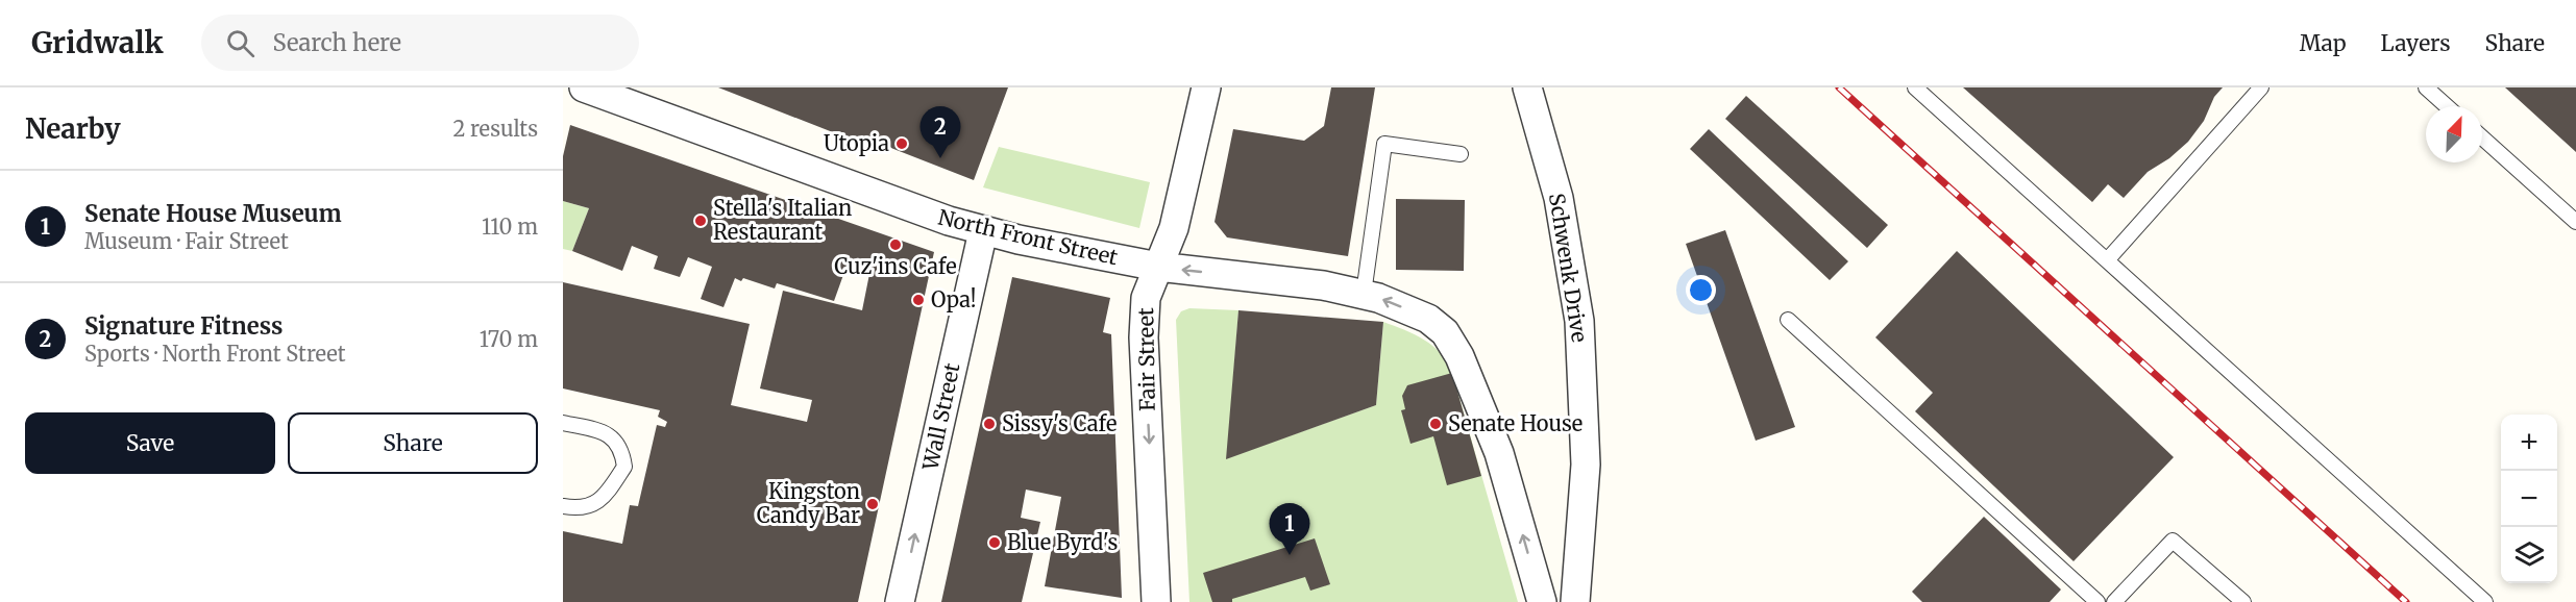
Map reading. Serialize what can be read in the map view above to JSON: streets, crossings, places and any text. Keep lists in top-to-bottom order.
{
  "streets": {
    "street": [
      "North Front Street",
      "Schwenk Drive",
      "Fair Street",
      "Wall Street"
    ]
  },
  "crossings": [
    ["North Front Street", "Fair Street"],
    ["North Front Street", "Wall Street"]
  ],
  "one_way": ["North Front Street", "Fair Street", "Wall Street"],
  "places": [
    "Utopia",
    "Stella's Italian Restaurant",
    "Cuz'ins Cafe",
    "Opa!",
    "Sissy's Cafe",
    "Senate House",
    "Kingston Candy Bar",
    "Blue Byrd's"
  ],
  "north": "top right",
  "page": {
    "header": "Gridwalk",
    "search": "Search here",
    "nav": ["Map", "Layers", "Share"],
    "heading": ["Nearby", "2 results"],
    "pins": ["2", "1"],
    "list": [
      {
        "mark": "1",
        "name": "Senate House Museum",
        "note": "Museum · Fair Street",
        "value": "110 m"
      },
      {
        "mark": "2",
        "name": "Signature Fitness",
        "note": "Sports · North Front Street",
        "value": "170 m"
      }
    ],
    "buttons": ["Save", "Share"],
    "map_buttons": ["+", "−"]
  }
}
